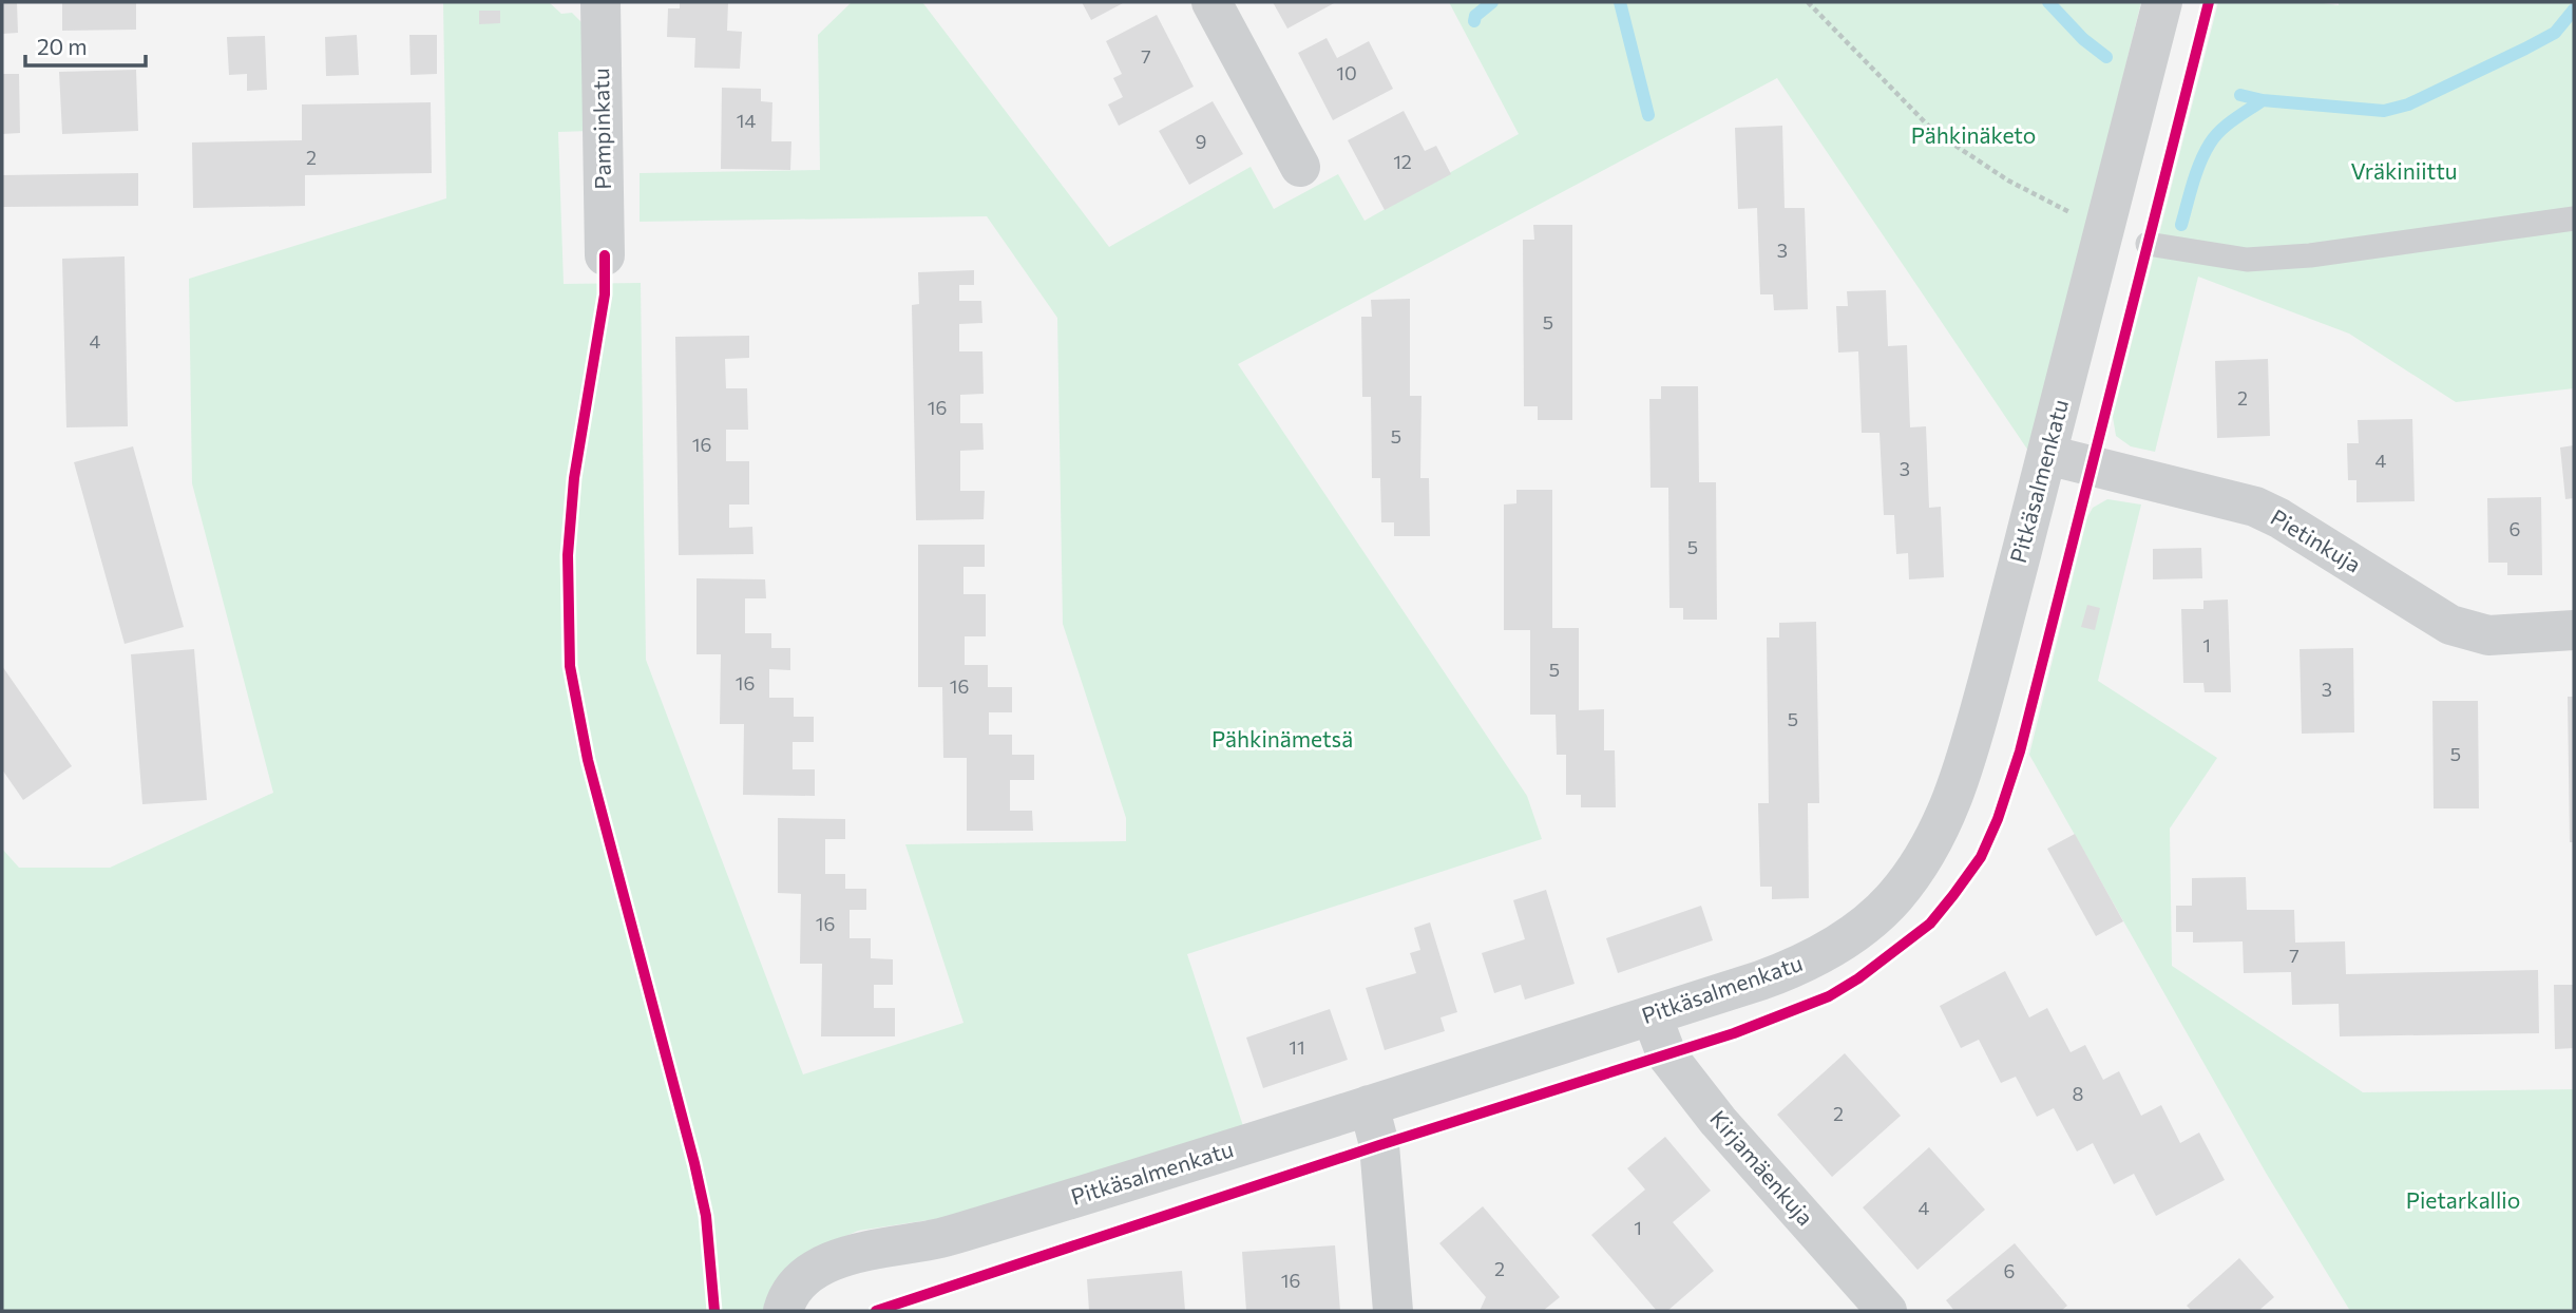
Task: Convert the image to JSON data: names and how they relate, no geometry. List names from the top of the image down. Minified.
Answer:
{"streets":{"street":["Pampinkatu","Pitkäsalmenkatu","Pietinkuja","Kirjamäenkuja"]},"crossings":[["Pitkäsalmenkatu","Pietinkuja"],["Pitkäsalmenkatu","Kirjamäenkuja"]],"parks":["Pähkinäketo","Vräkiniittu","Pähkinämetsä","Pietarkallio"],"house_numbers":["7","10","14","9","2","12","3","5","4","2","16","5","16","4","3","6","5","1","5","16","16","3","5","5","16","7","11","8","2","4","1","2","6","16"],"scale_bar":"20 m"}
